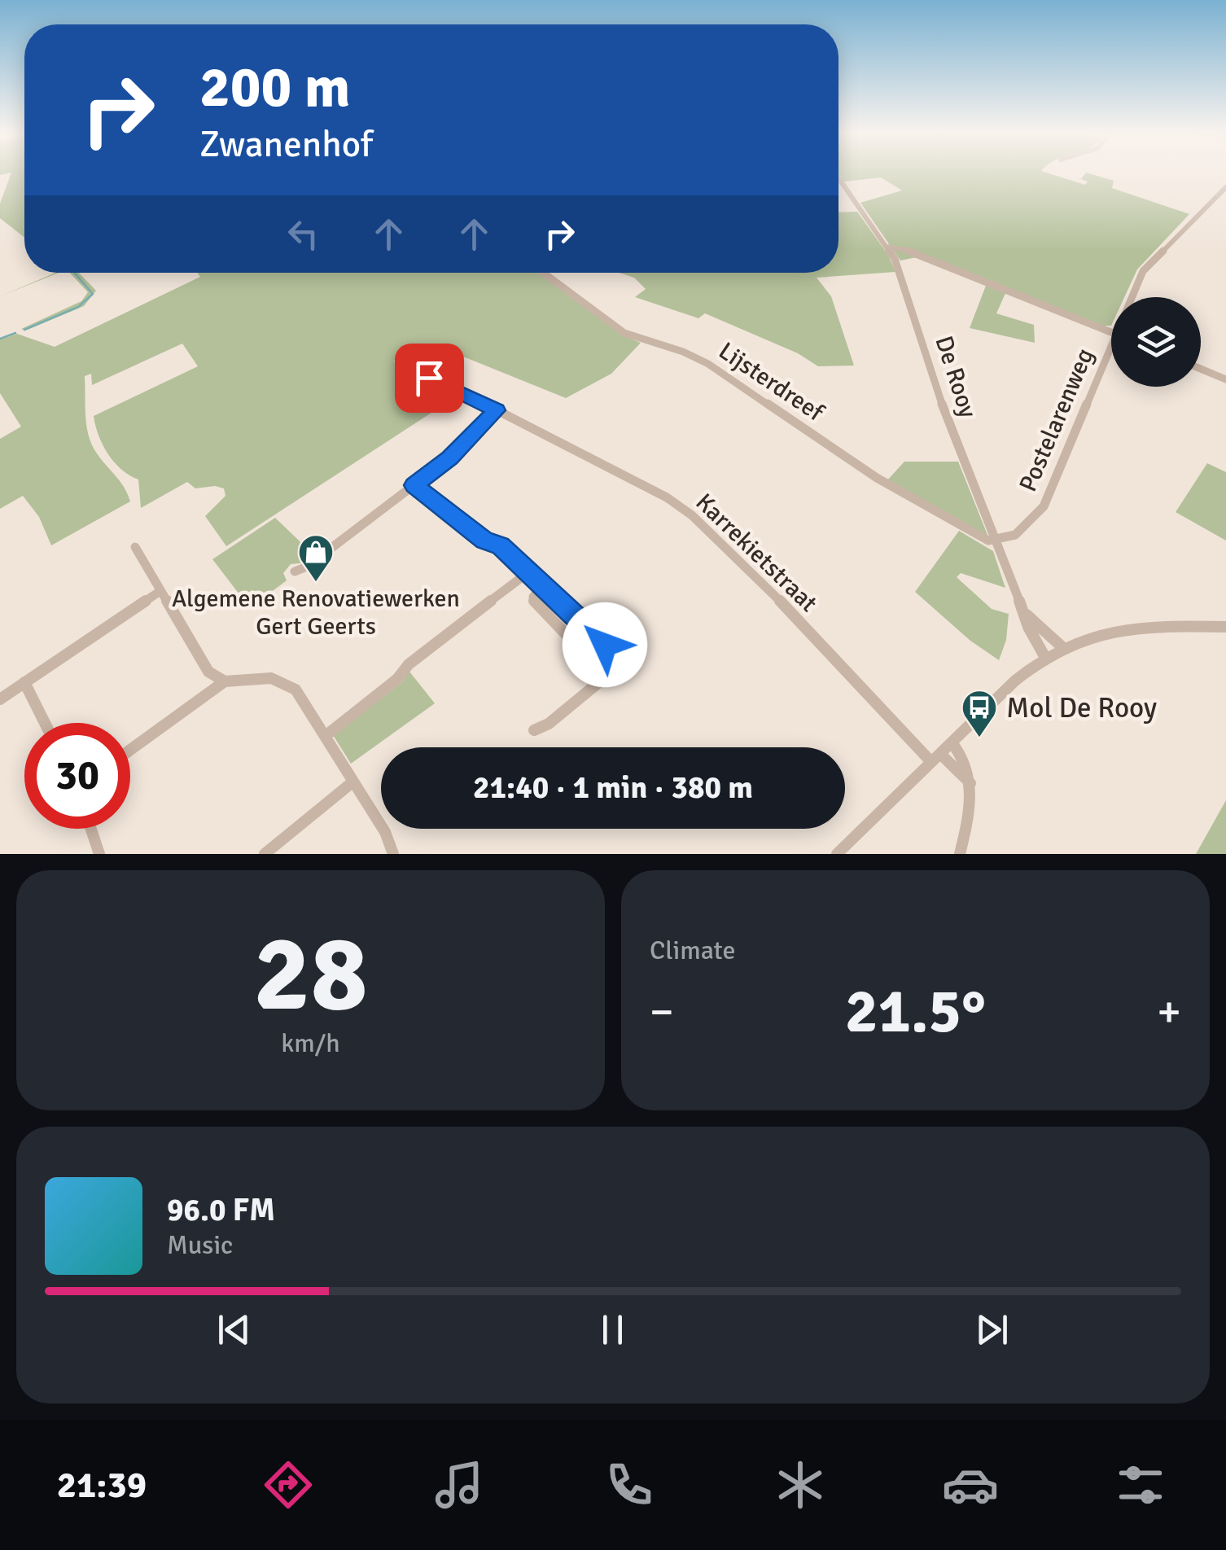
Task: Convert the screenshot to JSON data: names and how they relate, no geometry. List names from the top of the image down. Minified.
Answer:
{"streets":{"street":["De Rooy","Lijsterdreef","Postelarenweg","Karrekietstraat"]},"crossings":[["De Rooy","Lijsterdreef"],["De Rooy","Postelarenweg"],["Lijsterdreef","Postelarenweg"]],"places":{"shop":["Algemene Renovatiewerken Gert Geerts"],"bus stop":["Mol De Rooy"]},"page":{"turn":["200 m","Zwanenhof"],"limit":"30","trip":"21:40 · 1 min · 380 m","tile":[["28","km/h"],"Climate"],"heat":["−","21.5°","+"],"song":["96.0 FM","Music"],"tabs":"21:39"}}
